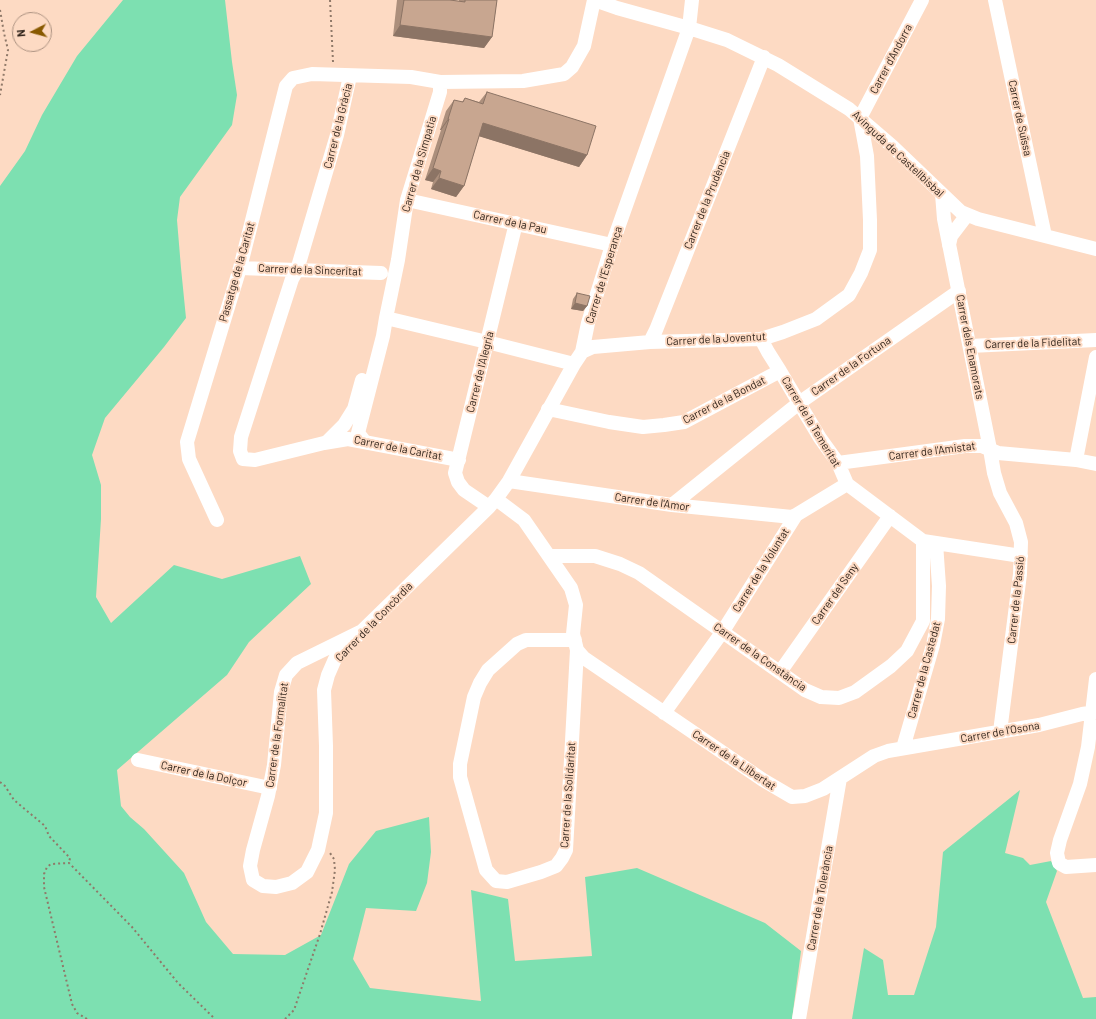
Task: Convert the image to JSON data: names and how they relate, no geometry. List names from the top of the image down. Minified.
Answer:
{"streets":{"street":["Carrer d'Andorra","Carrer de Suïssa","Carrer de la Gràcia","Avinguda de Castellbisbal","Carrer de la Simpatia","Carrer de la Prudència","Carrer de la Pau","Carrer de la Sinceritat","Passatge de la Caritat","Carrer de l'Esperança","Carrer de la Joventut","Carrer de la Fidelitat","Carrer dels Enamorats","Carrer de la Fortuna","Carrer de l'Alegria","Carrer de la Bondat","Carrer de la Temeritat","Carrer de la Caritat","Carrer de l'Amistat","Carrer de l'Amor","Carrer de la Voluntat","Carrer del Seny","Carrer de la Passió","Carrer de la Concòrdia","Carrer de la Constància","Carrer de la Castedat","Carrer de l'Osona","Carrer de la Formalitat","Carrer de la Llibertat","Carrer de la Dolçor","Carrer de la Solidaritat","Carrer de la Tolerància"]},"crossings":[["Carrer d'Andorra","Avinguda de Castellbisbal"],["Carrer d'Andorra","Carrer de la Joventut"],["Carrer de Suïssa","Avinguda de Castellbisbal"],["Carrer de la Gràcia","Avinguda de Castellbisbal"],["Carrer de la Gràcia","Carrer de la Simpatia"],["Carrer de la Gràcia","Carrer de la Sinceritat"],["Carrer de la Gràcia","Passatge de la Caritat"],["Carrer de la Gràcia","Carrer de la Caritat"],["Avinguda de Castellbisbal","Carrer de la Prudència"],["Avinguda de Castellbisbal","Carrer de l'Esperança"],["Avinguda de Castellbisbal","Carrer de la Joventut"],["Avinguda de Castellbisbal","Carrer dels Enamorats"],["Carrer de la Simpatia","Carrer de la Pau"],["Carrer de la Simpatia","Carrer de la Caritat"],["Carrer de la Prudència","Carrer de la Joventut"],["Carrer de la Pau","Carrer de l'Esperança"],["Carrer de la Pau","Carrer de l'Alegria"],["Carrer de la Sinceritat","Passatge de la Caritat"],["Carrer de l'Esperança","Carrer de la Joventut"],["Carrer de l'Esperança","Carrer de l'Alegria"],["Carrer de l'Esperança","Carrer de la Bondat"],["Carrer de l'Esperança","Carrer de l'Amor"],["Carrer de l'Esperança","Carrer de la Concòrdia"],["Carrer de la Joventut","Carrer de la Temeritat"],["Carrer de la Fidelitat","Carrer dels Enamorats"],["Carrer dels Enamorats","Carrer de la Fortuna"],["Carrer dels Enamorats","Carrer de l'Amistat"],["Carrer dels Enamorats","Carrer de la Passió"],["Carrer de la Fortuna","Carrer de la Temeritat"],["Carrer de la Fortuna","Carrer de l'Amor"],["Carrer de l'Alegria","Carrer de la Caritat"],["Carrer de l'Alegria","Carrer de la Concòrdia"],["Carrer de l'Alegria","Carrer de la Constància"],["Carrer de l'Alegria","Carrer de la Solidaritat"],["Carrer de la Bondat","Carrer de la Temeritat"],["Carrer de la Temeritat","Carrer de l'Amistat"],["Carrer de la Temeritat","Carrer de la Voluntat"],["Carrer de l'Amistat","Carrer de la Passió"],["Carrer de l'Amor","Carrer de la Voluntat"],["Carrer de la Voluntat","Carrer de la Constància"],["Carrer de la Voluntat","Carrer de la Llibertat"],["Carrer del Seny","Carrer de la Constància"],["Carrer de la Passió","Carrer de l'Osona"],["Carrer de la Concòrdia","Carrer de la Formalitat"],["Carrer de la Constància","Carrer de la Castedat"],["Carrer de la Constància","Carrer de la Solidaritat"],["Carrer de la Castedat","Carrer de l'Osona"],["Carrer de la Castedat","Carrer de la Llibertat"],["Carrer de l'Osona","Carrer de la Llibertat"],["Carrer de la Formalitat","Carrer de la Dolçor"],["Carrer de la Llibertat","Carrer de la Solidaritat"],["Carrer de la Llibertat","Carrer de la Tolerància"]],"north":"left"}
